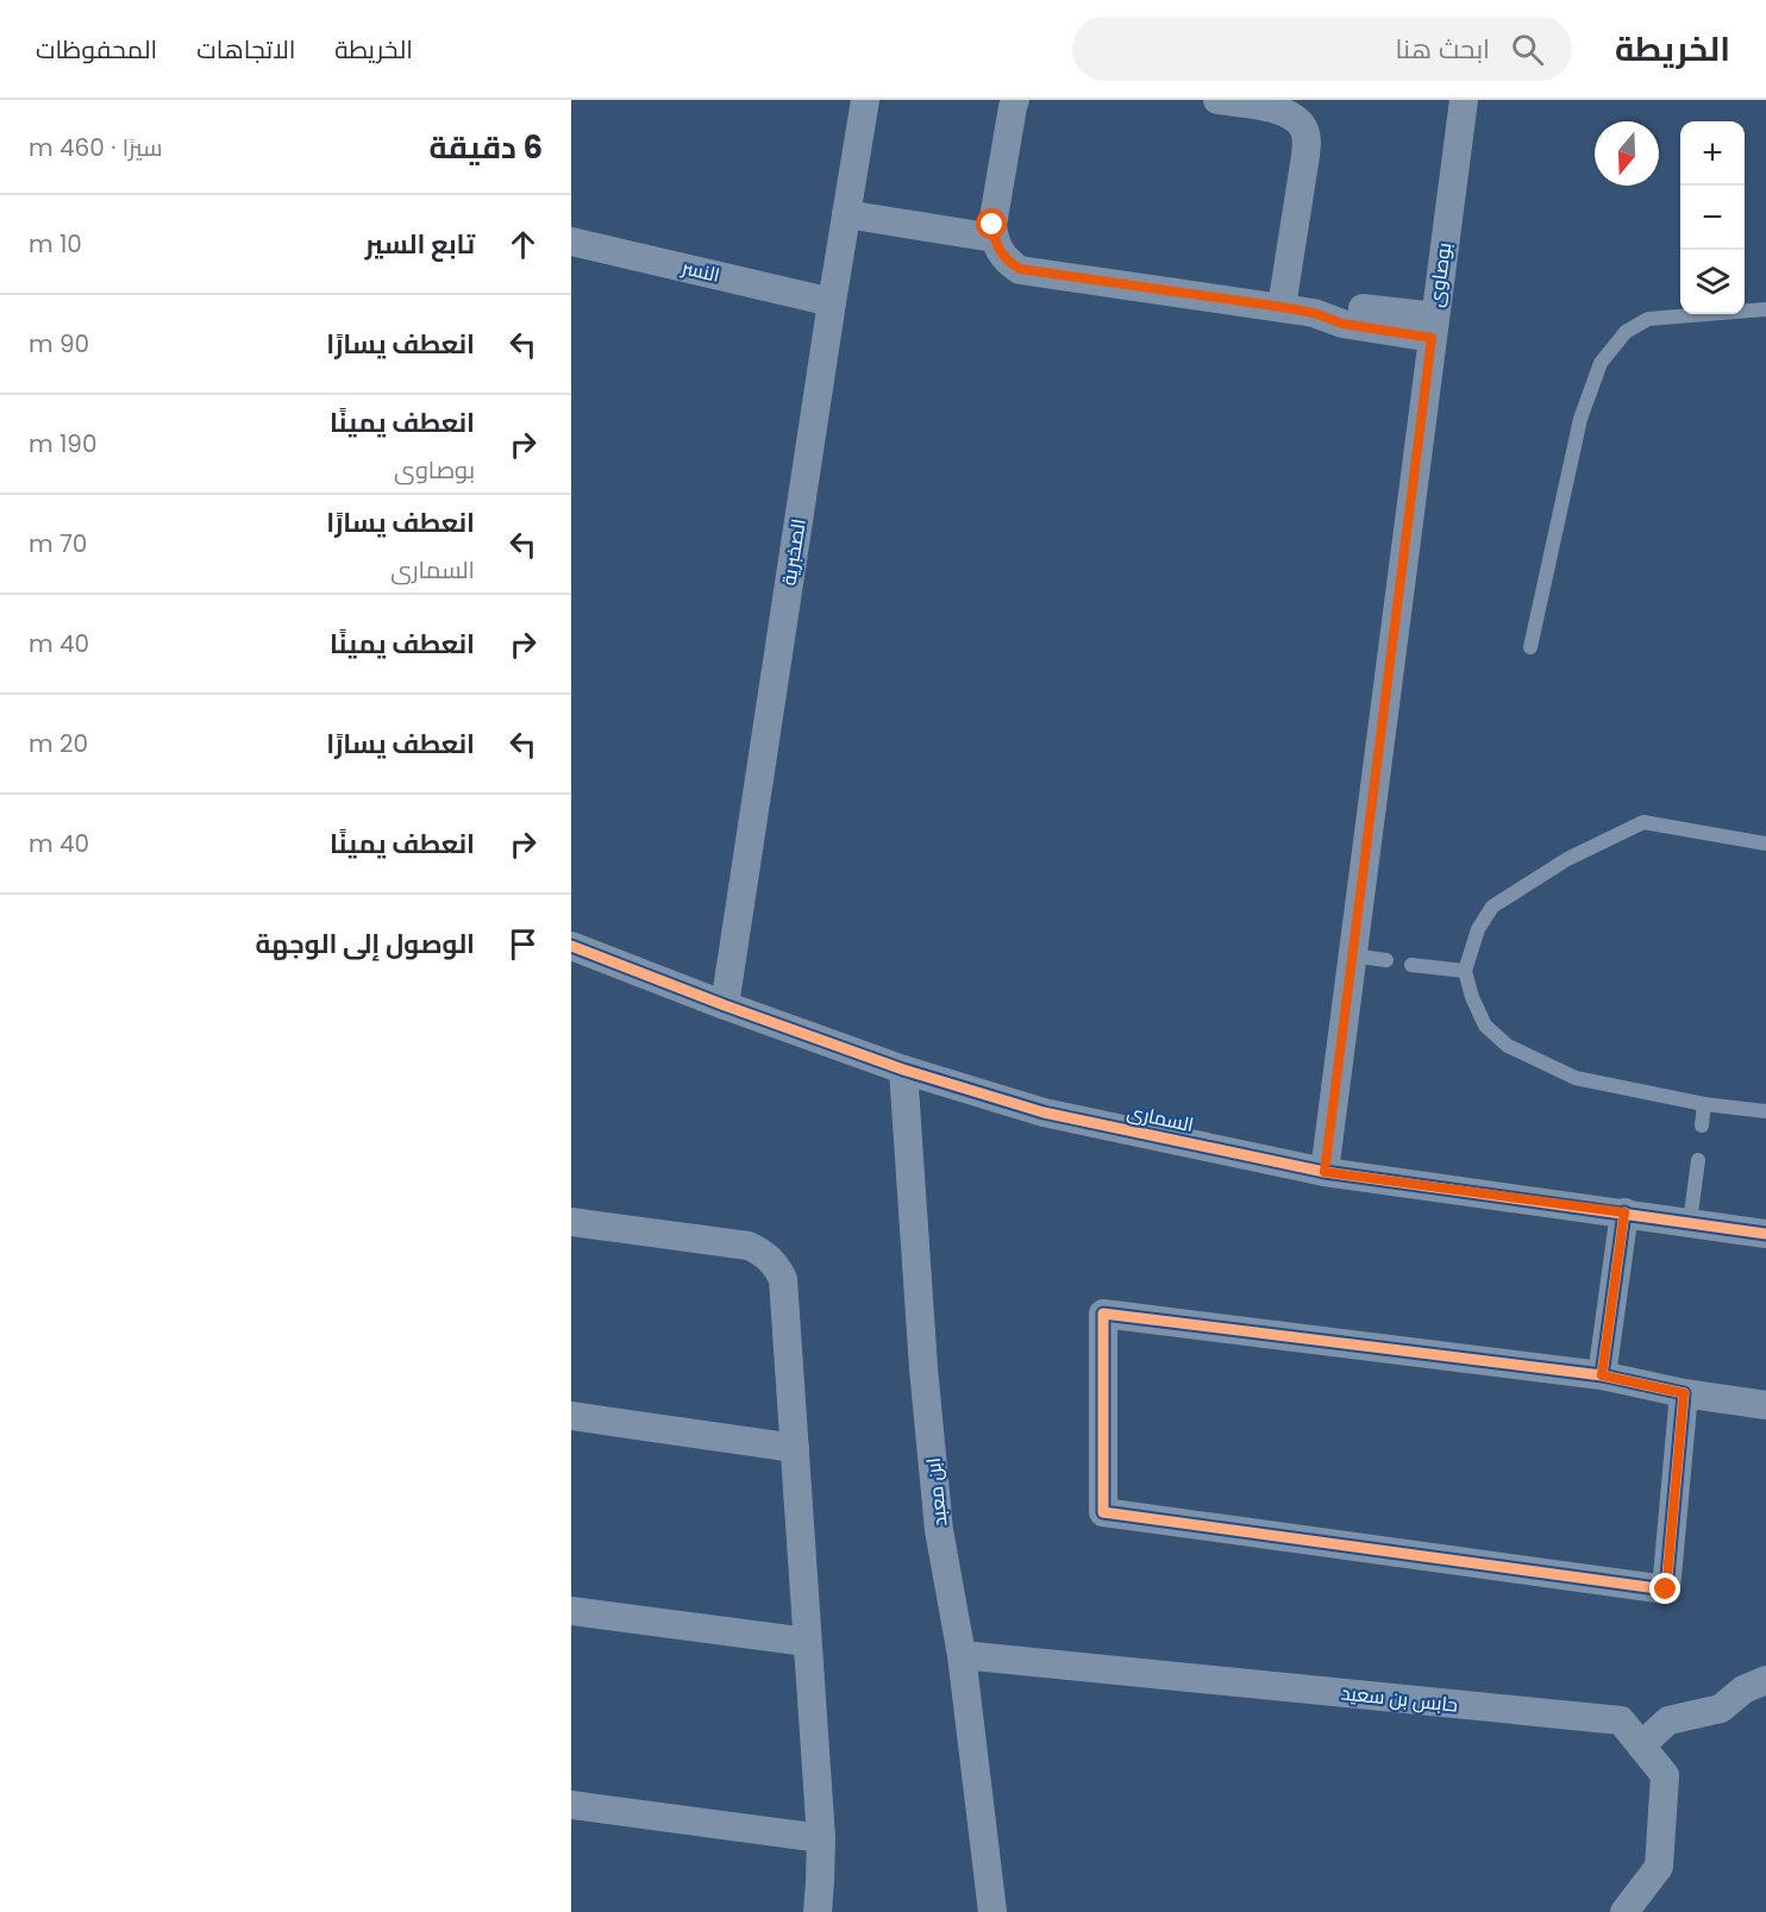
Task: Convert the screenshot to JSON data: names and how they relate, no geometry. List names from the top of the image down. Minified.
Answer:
{"streets":{"street":["النسر","بوصاوى","الصخبرية","السمارى","ابن معبد","حابس بن سعيد"]},"crossings":[["النسر","الصخبرية"],["بوصاوى","السمارى"],["الصخبرية","السمارى"],["السمارى","ابن معبد"],["ابن معبد","حابس بن سعيد"]],"north":"bottom","page":{"header":"الخريطة","search":"ابحث هنا","nav":["الخريطة","الاتجاهات","المحفوظات"],"heading":["6 دقيقة","سيرًا · 460 m"],"map_buttons":["+","−"],"list":[["تابع السير","10 m"],["انعطف يسارًا","90 m"],["انعطف يمينًا","بوصاوى","190 m"],["انعطف يسارًا","السمارى","70 m"],["انعطف يمينًا","40 m"],["انعطف يسارًا","20 m"],["انعطف يمينًا","40 m"],"الوصول إلى الوجهة"]}}
